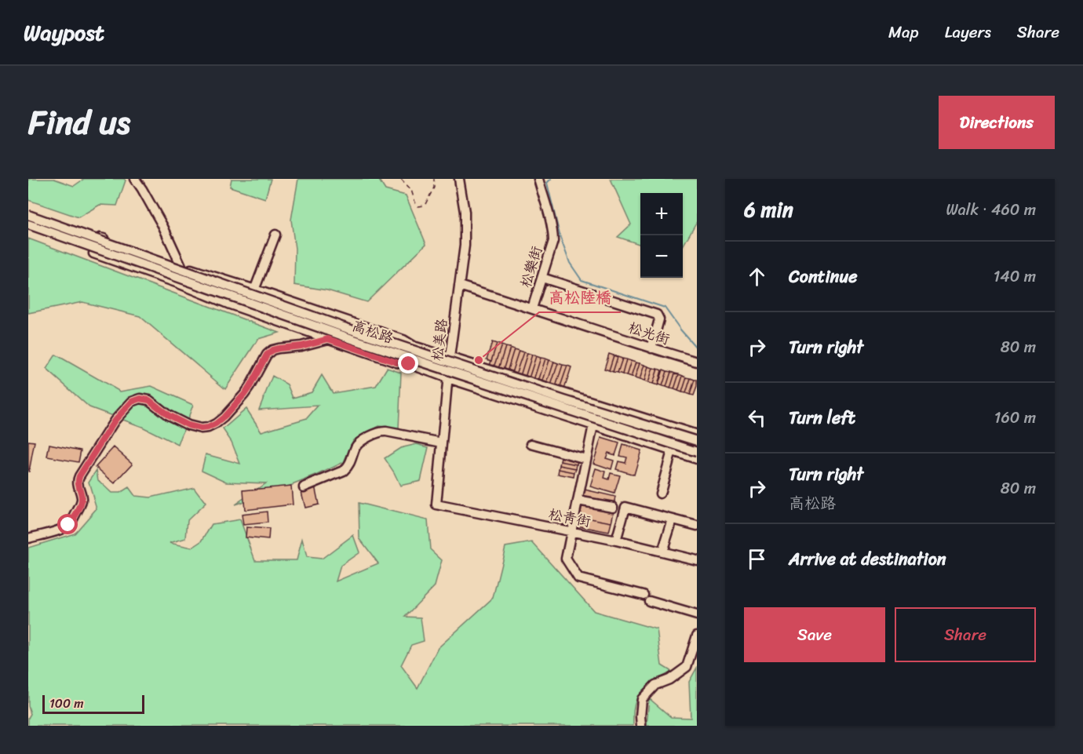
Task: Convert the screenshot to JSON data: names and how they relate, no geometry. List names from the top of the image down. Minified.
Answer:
{"streets":{"street":["松樂街","高松路","松光街","松美路","松青街"]},"crossings":[["松樂街","松光街"],["高松路","松美路"],["松光街","松美路"],["松美路","松青街"]],"places":["高松陸橋"],"scale_bar":"100 m","page":{"header":"Waypost","nav":["Map","Layers","Share"],"title":"Find us","buttons":["Directions",["Save","Share"]],"heading":["6 min","Walk · 460 m"],"map_buttons":["+","−"],"list":[["Continue","140 m"],["Turn right","80 m"],["Turn left","160 m"],["Turn right","高松路","80 m"],"Arrive at destination"],"scale":"100 m"}}
